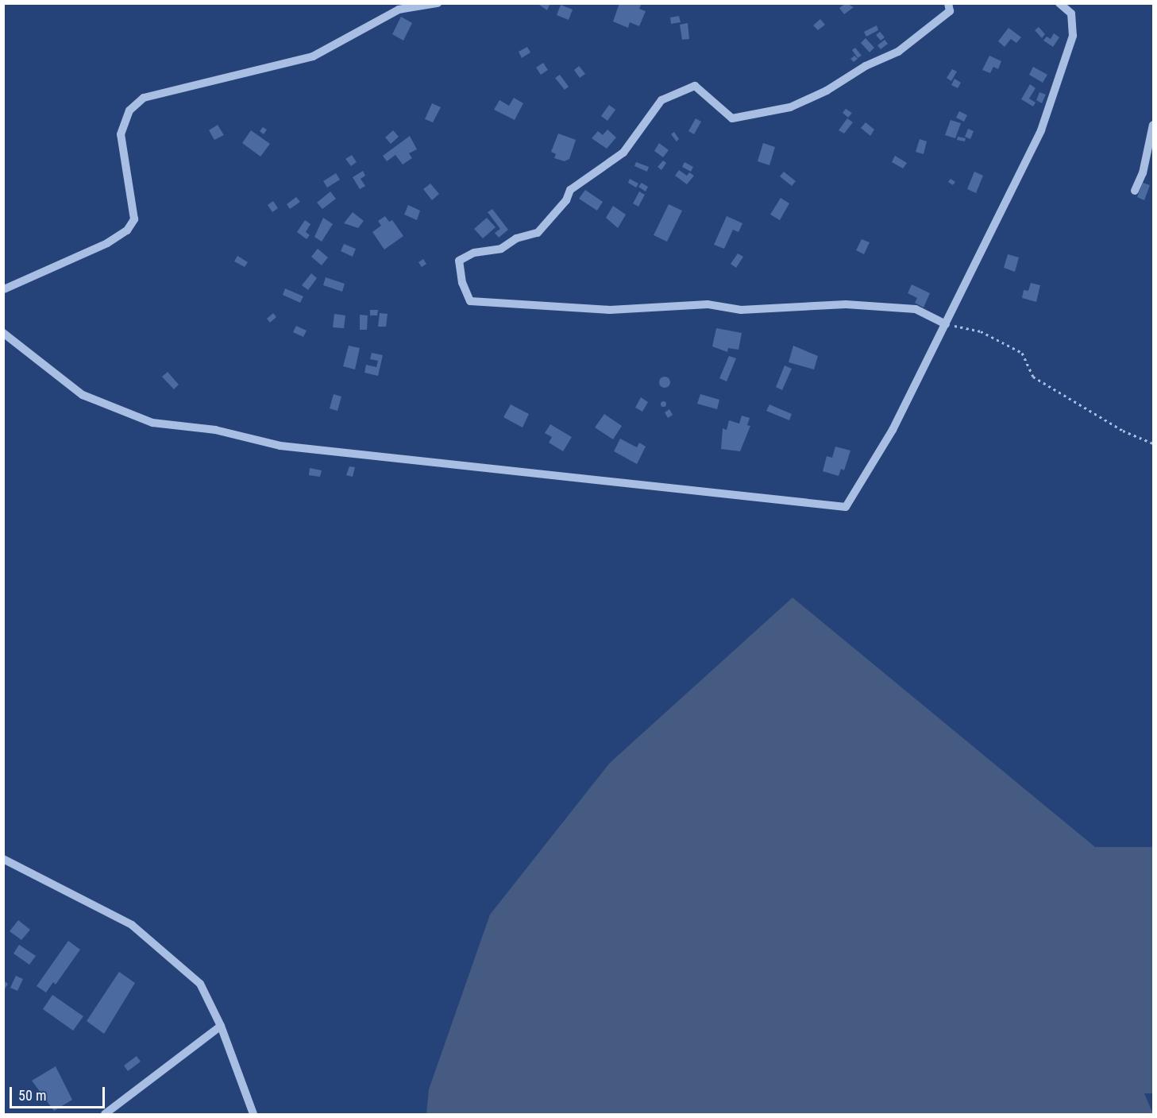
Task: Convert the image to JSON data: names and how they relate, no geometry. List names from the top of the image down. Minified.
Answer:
{"scale_bar":"50 m"}
